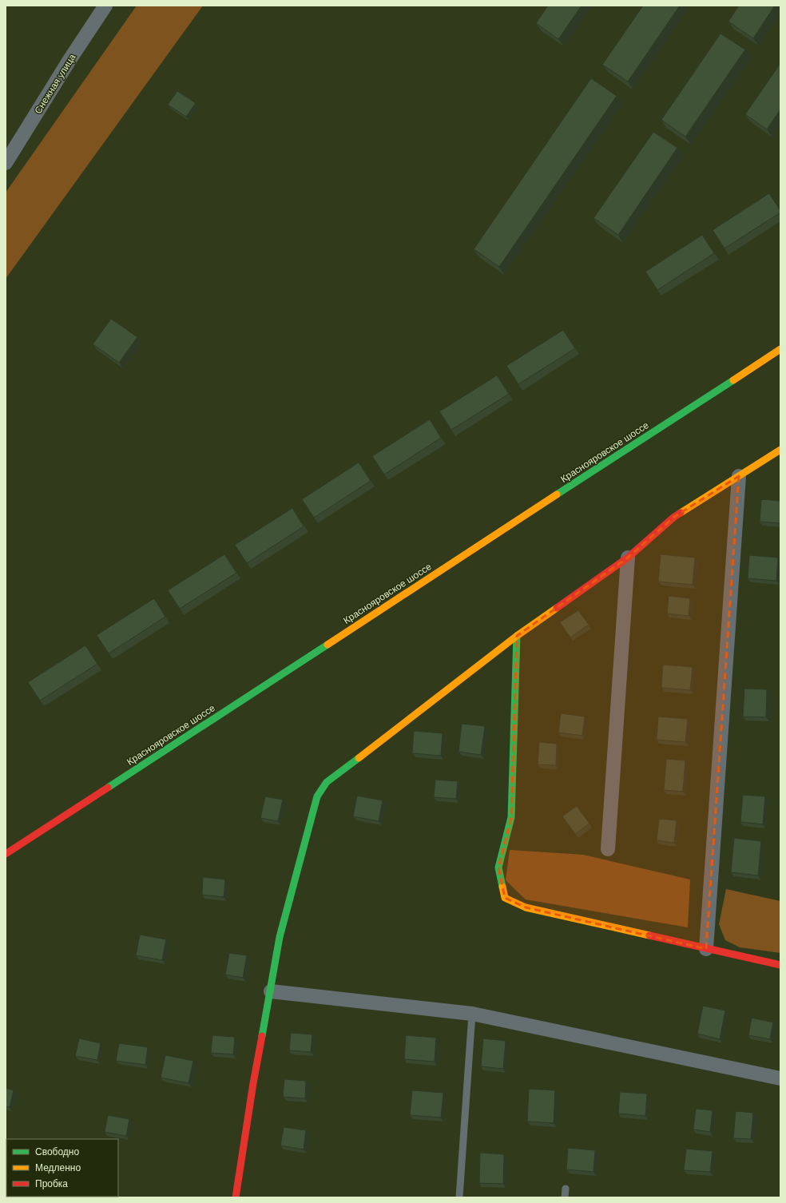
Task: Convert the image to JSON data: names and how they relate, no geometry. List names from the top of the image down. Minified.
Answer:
{"streets":{"street":["Снежная улица","Краснояровское шоссе"]},"legend":["Свободно","Медленно","Пробка"]}
